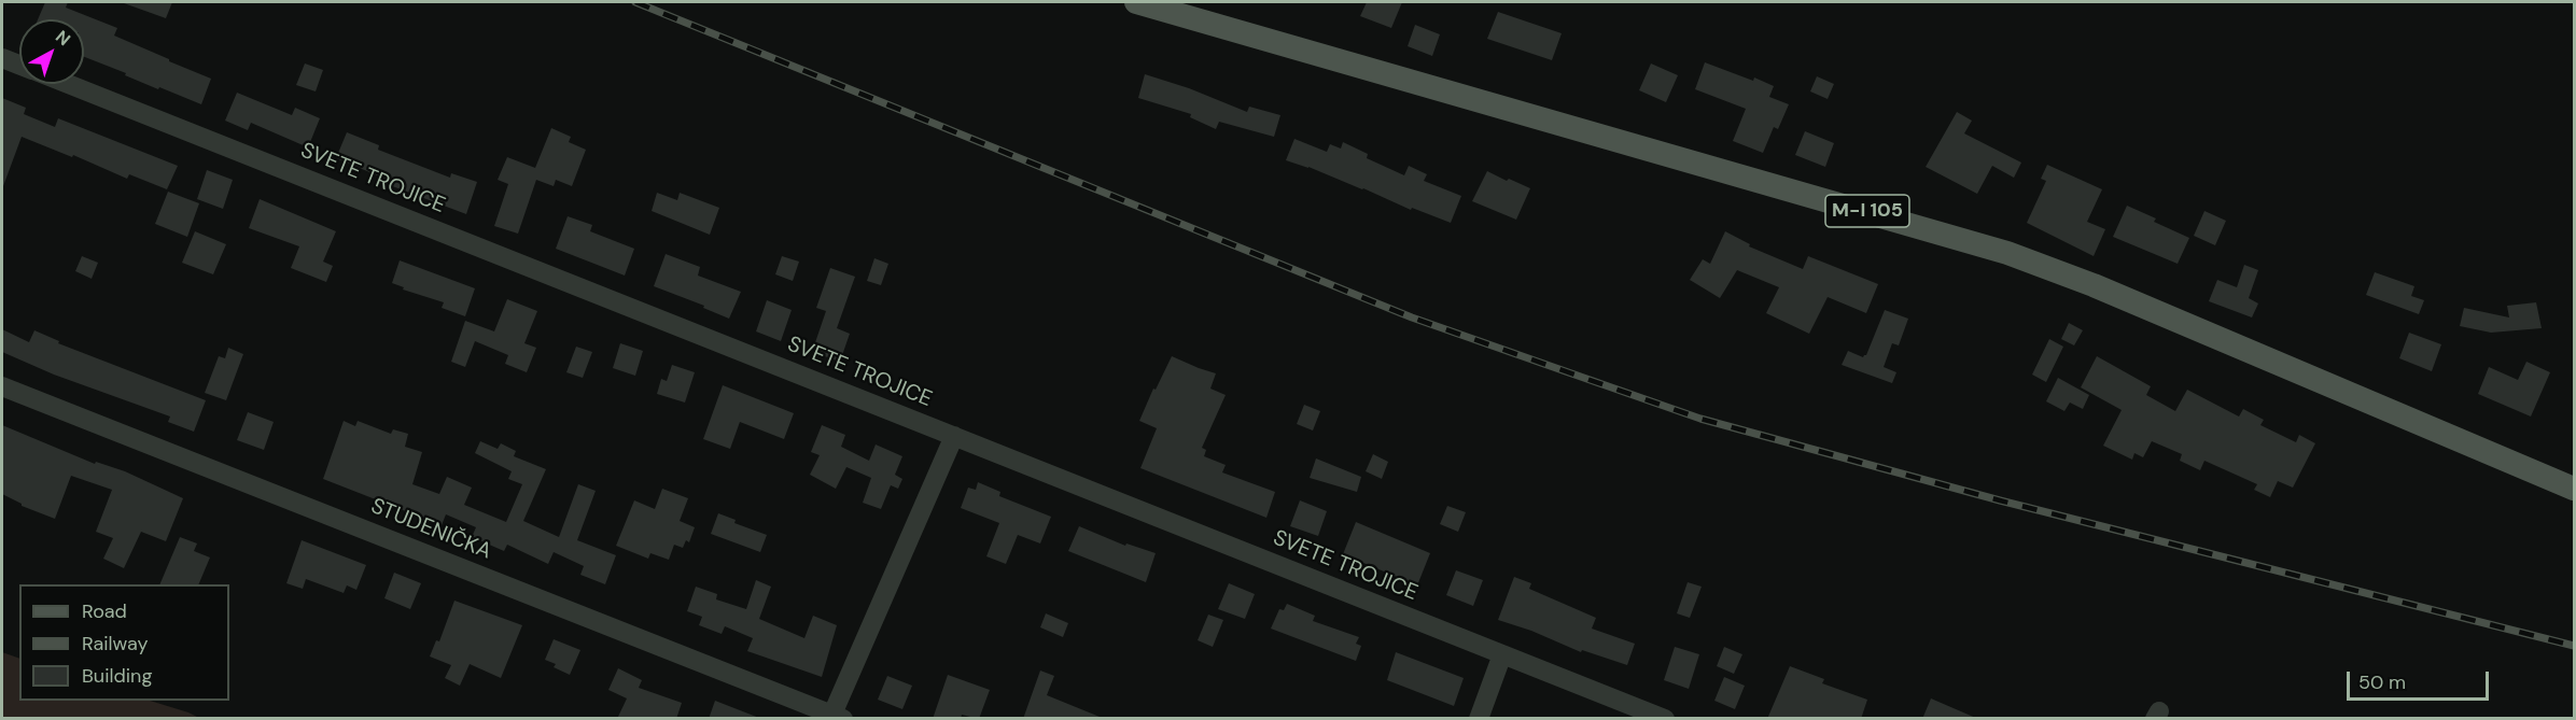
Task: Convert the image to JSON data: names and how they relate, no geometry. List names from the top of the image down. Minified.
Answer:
{"streets":{"main road":["M-I 105"],"street":["SVETE TROJICE","STUDENIČKA"]},"legend":["Road","Railway","Building"],"scale_bar":"50 m","north":"top right"}
